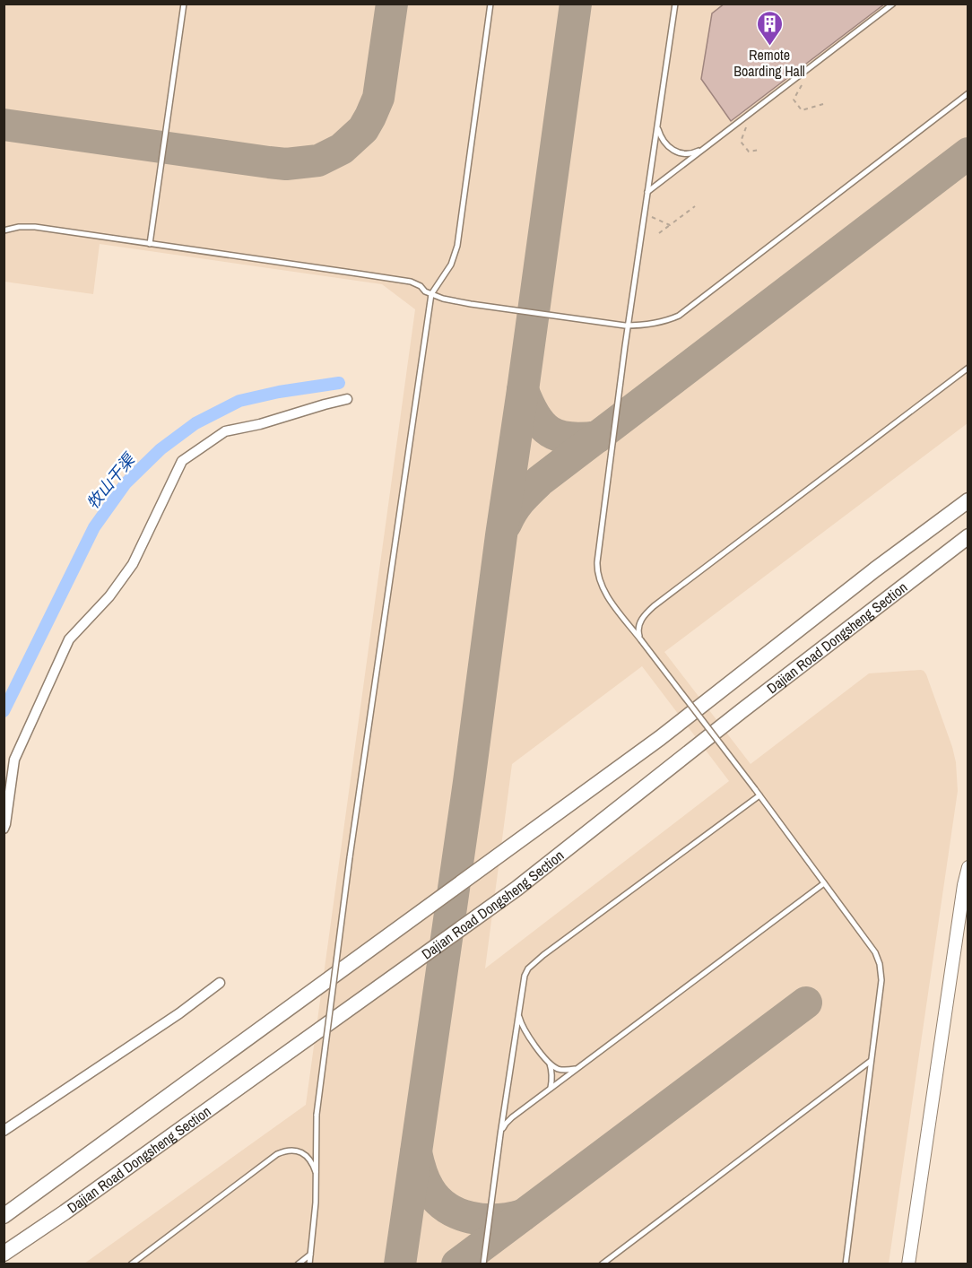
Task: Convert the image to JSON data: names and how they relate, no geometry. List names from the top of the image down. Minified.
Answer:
{"streets":{"main road":["Dajian Road Dongsheng Section"]},"water":["牧山干渠"],"places":{"building":["Remote Boarding Hall"]}}
